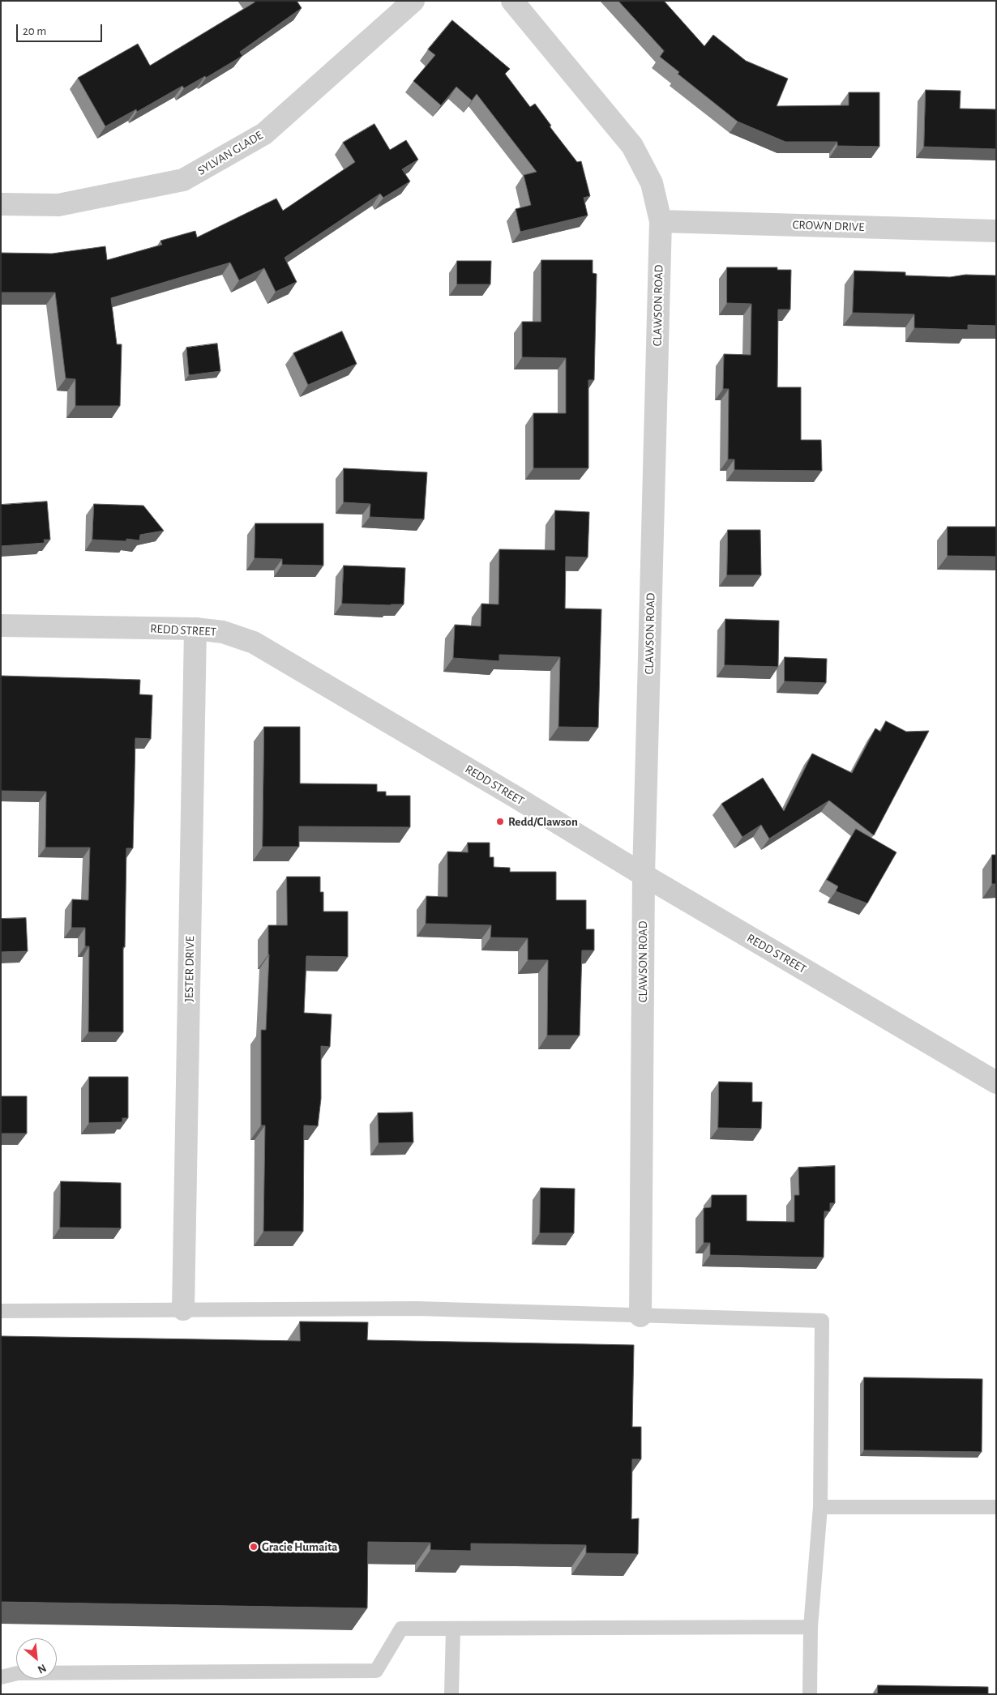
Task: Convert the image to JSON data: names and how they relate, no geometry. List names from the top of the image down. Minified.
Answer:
{"streets":{"street":["SYLVAN GLADE","CROWN DRIVE","CLAWSON ROAD","REDD STREET","JESTER DRIVE"]},"crossings":[["CROWN DRIVE","CLAWSON ROAD"],["CLAWSON ROAD","REDD STREET"],["REDD STREET","JESTER DRIVE"]],"places":["Redd/Clawson","Gracie Humaita"],"scale_bar":"20 m","north":"bottom right"}
